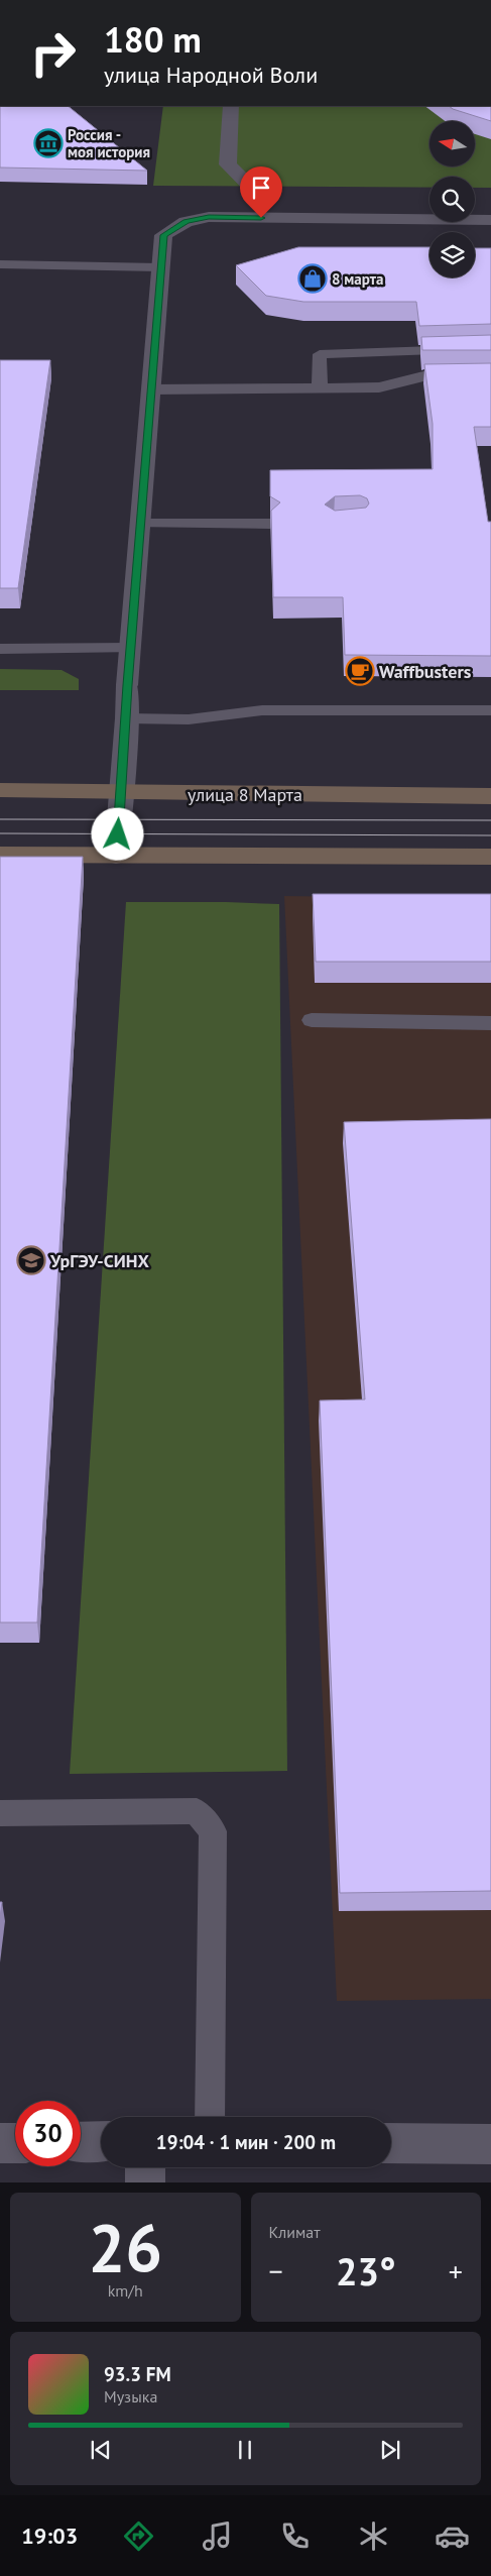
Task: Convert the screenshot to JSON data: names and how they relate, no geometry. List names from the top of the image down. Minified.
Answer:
{"streets":{"main road":["улица 8 Марта"]},"places":{"museum":["Россия - моя история"],"shop":["8 марта"],"cafe":["Waffbusters"],"school or university":["УрГЭУ-СИНХ"]},"north":"left","page":{"turn":["180 m","улица Народной Воли"],"limit":"30","trip":"19:04 · 1 мин · 200 m","tile":[["26","km/h"],"Климат"],"heat":["−","23°","+"],"song":["93.3 FM","Музыка"],"tabs":"19:03"}}
